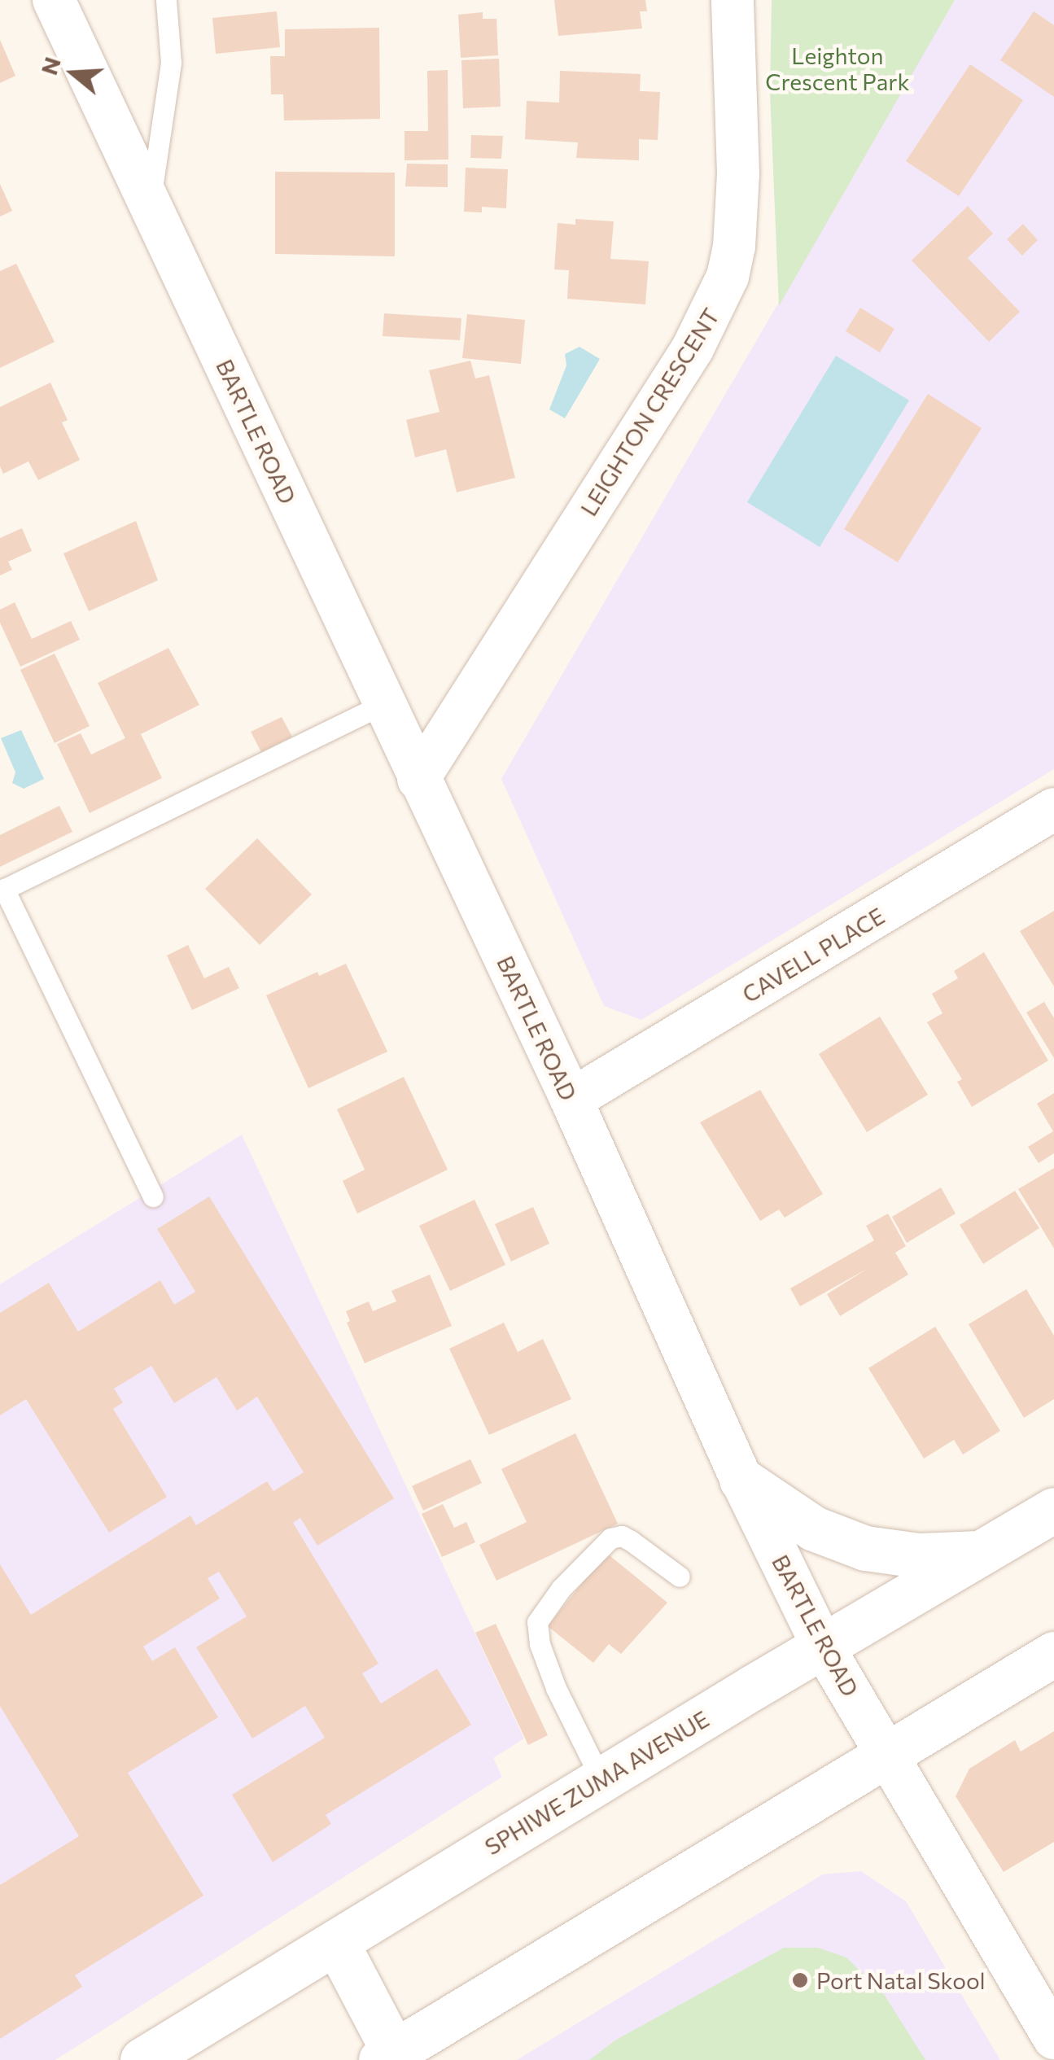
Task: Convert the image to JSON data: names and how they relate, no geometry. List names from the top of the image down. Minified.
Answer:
{"streets":{"street":["LEIGHTON CRESCENT","BARTLE ROAD","CAVELL PLACE","SPHIWE ZUMA AVENUE"]},"crossings":[["LEIGHTON CRESCENT","BARTLE ROAD"],["BARTLE ROAD","CAVELL PLACE"],["BARTLE ROAD","SPHIWE ZUMA AVENUE"]],"parks":["Leighton Crescent Park"],"places":["Port Natal Skool"],"north":"left"}
